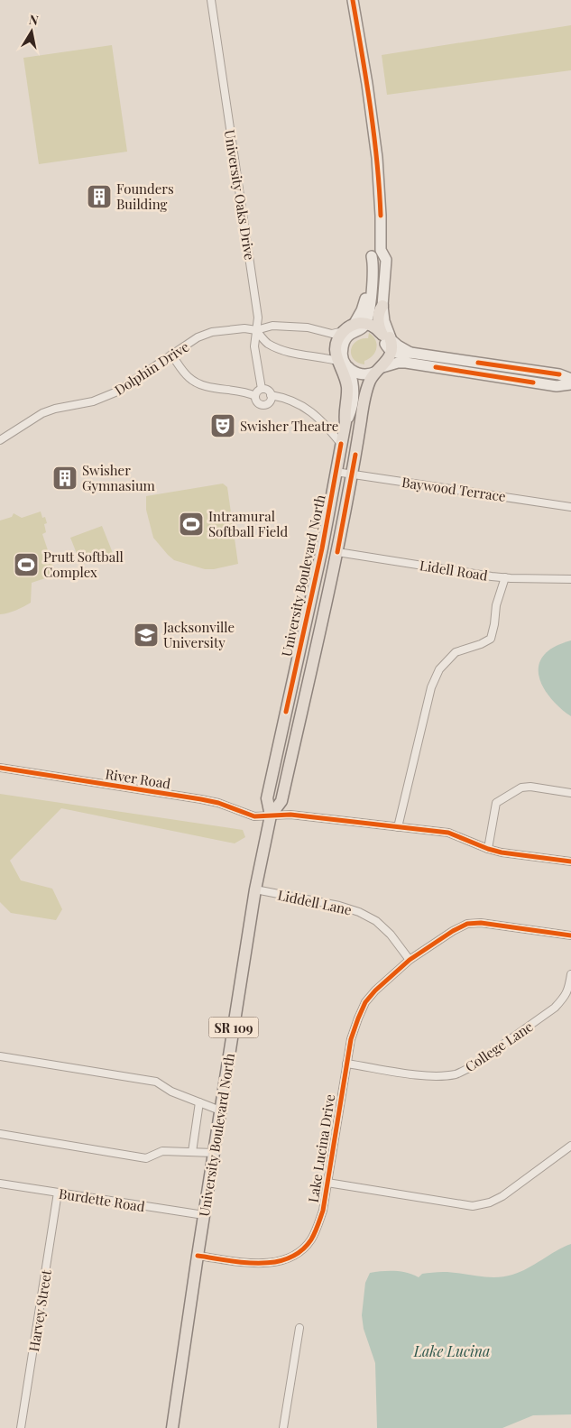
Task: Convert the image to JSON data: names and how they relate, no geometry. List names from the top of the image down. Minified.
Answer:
{"streets":{"main road":["University Boulevard North","SR 109"],"street":["University Oaks Drive","Dolphin Drive","Baywood Terrace","Lidell Road","River Road","Liddell Lane","College Lane","Lake Lucina Drive","Burdette Road","Harvey Street"]},"crossings":[["University Oaks Drive","Dolphin Drive"],["Dolphin Drive","University Boulevard North"],["Baywood Terrace","University Boulevard North"],["Lidell Road","University Boulevard North"],["University Boulevard North","River Road"],["University Boulevard North","Liddell Lane"],["University Boulevard North","SR 109"],["University Boulevard North","Lake Lucina Drive"],["University Boulevard North","Burdette Road"],["Liddell Lane","Lake Lucina Drive"],["College Lane","Lake Lucina Drive"],["Burdette Road","Harvey Street"]],"water":["Lake Lucina"],"places":{"building":["Founders Building","Swisher Gymnasium"],"theatre":["Swisher Theatre"],"sports":["Intramural Softball Field","Prutt Softball Complex"],"school or university":["Jacksonville University"]},"north":"top"}
